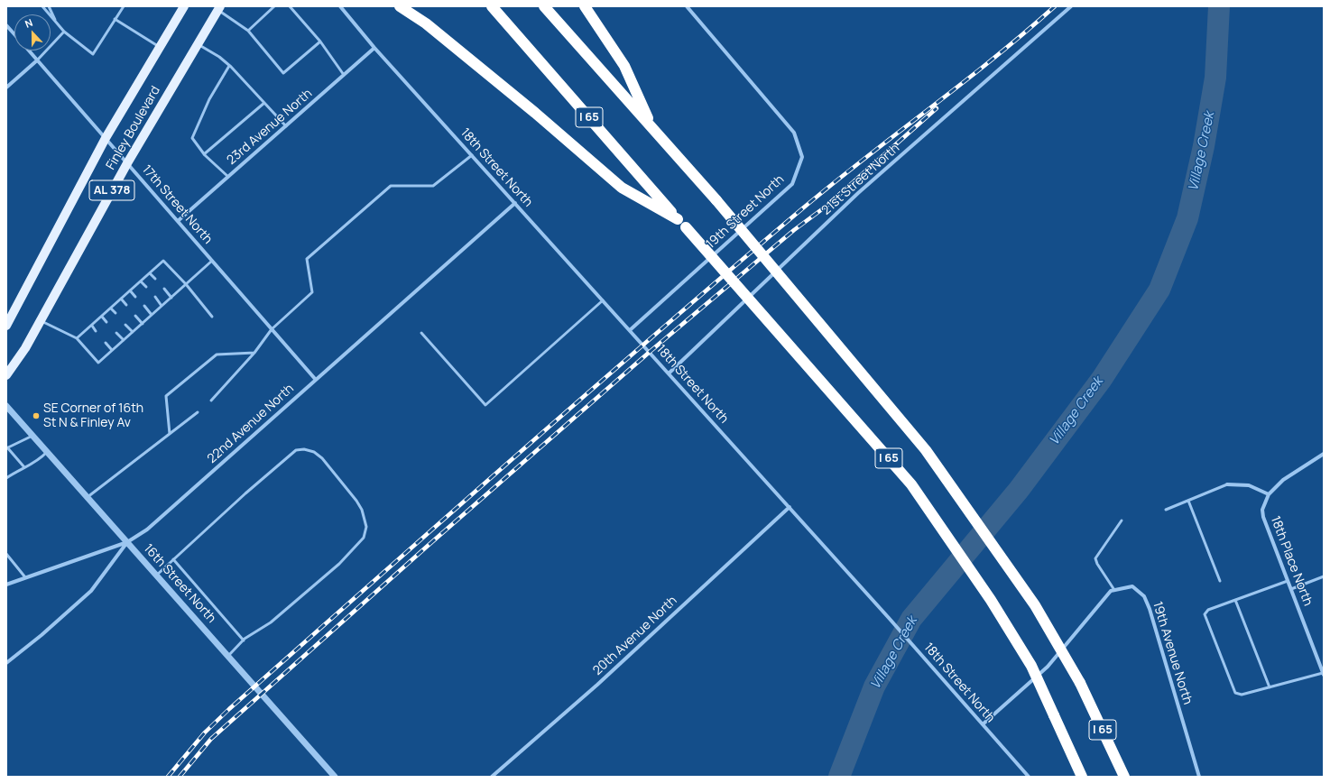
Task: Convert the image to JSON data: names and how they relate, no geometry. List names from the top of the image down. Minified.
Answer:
{"streets":{"highway":["I 65"],"main road":["Finley Boulevard","AL 378"],"street":["23rd Avenue North","18th Street North","21st Street North","17th Street North","19th Street North","22nd Avenue North","18th Place North","16th Street North","20th Avenue North","19th Avenue North"]},"crossings":[["23rd Avenue North","18th Street North"],["23rd Avenue North","17th Street North"],["Finley Boulevard","17th Street North"],["18th Street North","21st Street North"],["18th Street North","19th Street North"],["18th Street North","22nd Avenue North"],["18th Street North","20th Avenue North"],["17th Street North","22nd Avenue North"],["22nd Avenue North","16th Street North"]],"water":["Village Creek"],"places":["SE Corner of 16th St N & Finley Av"],"north":"top"}
